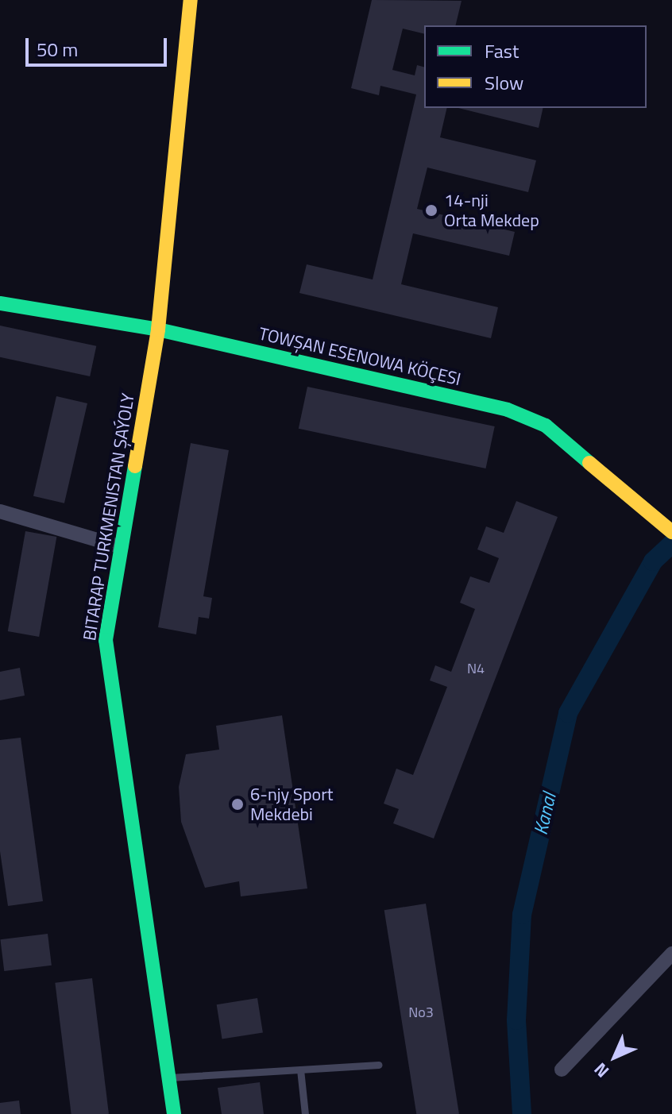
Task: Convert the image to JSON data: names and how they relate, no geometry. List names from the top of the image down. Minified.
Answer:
{"streets":{"street":["TOWŞAN ESENOWA KÖÇESI","BITARAP TURKMENISTAN ŞAÝOLY"]},"crossings":[["TOWŞAN ESENOWA KÖÇESI","BITARAP TURKMENISTAN ŞAÝOLY"]],"water":["Kanal"],"places":["14-nji Orta Mekdep","6-njy Sport Mekdebi"],"house_numbers":["N4","No3"],"legend":["Fast","Slow"],"scale_bar":"50 m","north":"bottom left"}
